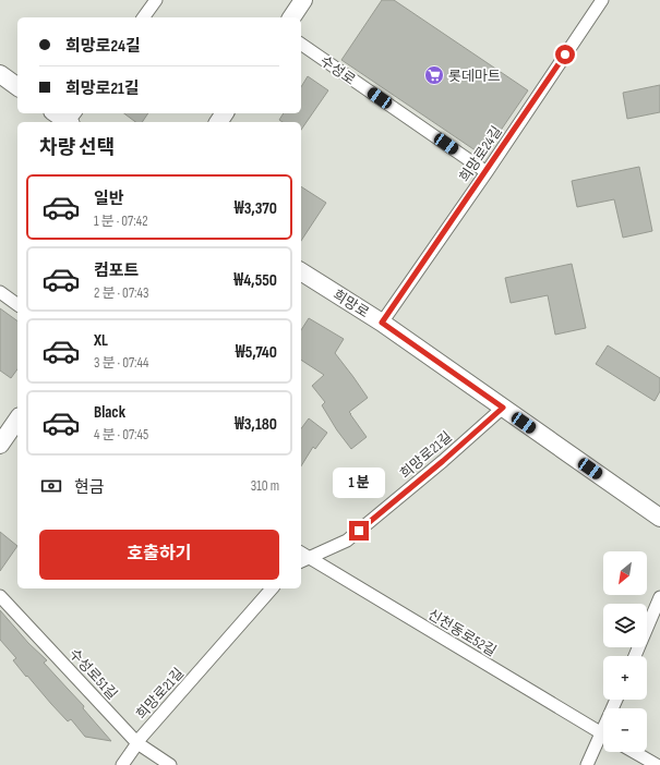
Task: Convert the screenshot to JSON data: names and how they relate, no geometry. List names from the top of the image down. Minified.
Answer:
{"streets":{"street":["수성로","희망로24길","희망로","희망로21길","신천동로52길","수성로51길"]},"crossings":[["수성로","희망로24길"],["희망로24길","희망로"],["희망로","희망로21길"],["희망로21길","신천동로52길"],["희망로21길","수성로51길"]],"places":{"supermarket":["롯데마트"]},"north":"bottom left","page":{"banner":["희망로24길","희망로21길"],"heading":"차량 선택","list":[{"name":"일반","note":"1 분 · 07:42","value":"₩3,370"},{"name":"컴포트","note":"2 분 · 07:43","value":"₩4,550"},{"name":"XL","note":"3 분 · 07:44","value":"₩5,740"},{"name":"Black","note":"4 분 · 07:45","value":"₩3,180"}],"pay":["현금","310 m"],"bubble":"1 분","buttons":"호출하기","map_buttons":["+","−"]}}
